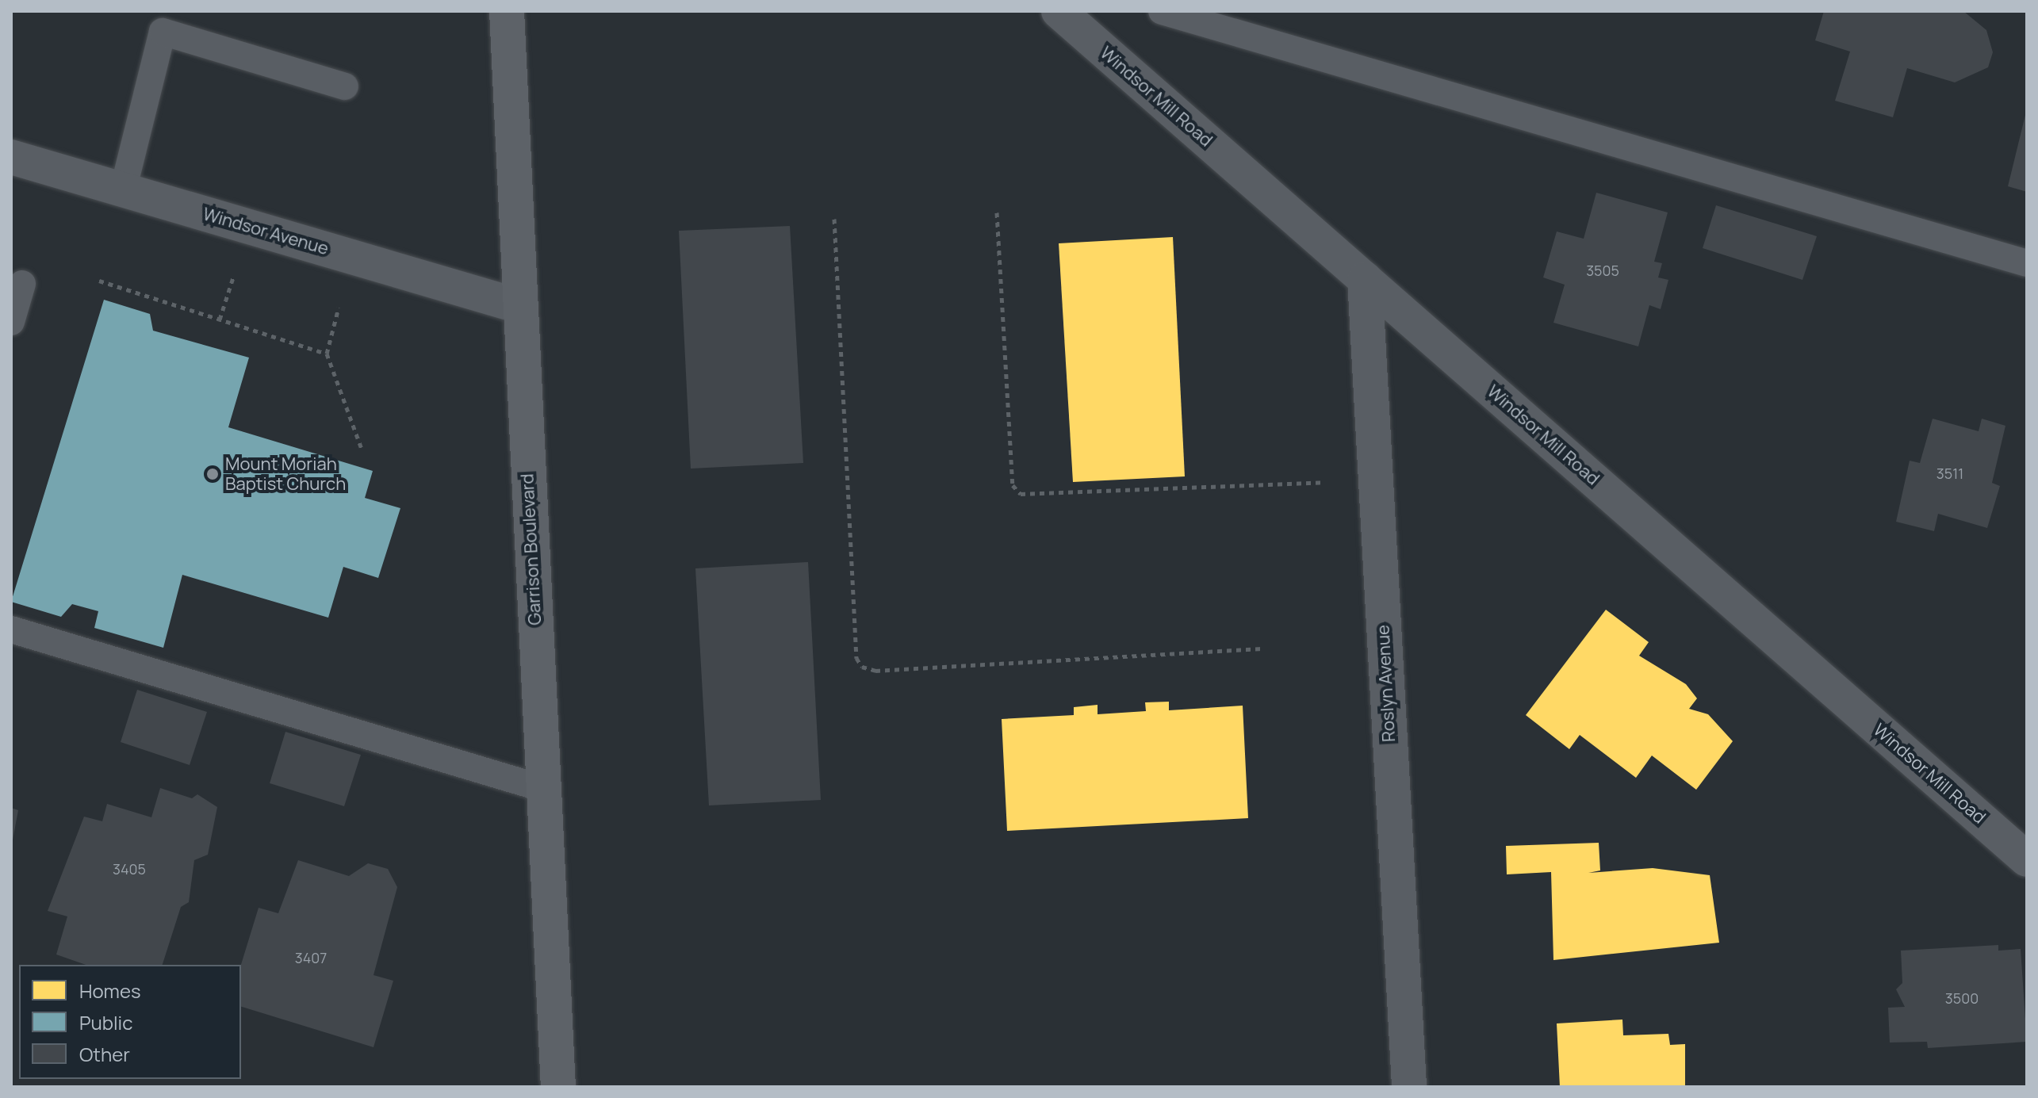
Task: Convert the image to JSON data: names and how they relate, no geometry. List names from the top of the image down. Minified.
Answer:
{"streets":{"main road":["Garrison Boulevard"],"street":["Windsor Mill Road","Windsor Avenue","Roslyn Avenue"]},"crossings":[["Windsor Mill Road","Roslyn Avenue"],["Windsor Avenue","Garrison Boulevard"]],"places":["Mount Moriah Baptist Church"],"house_numbers":["3505","3511","3405","3407","3500"],"legend":["Homes","Public","Other"]}
